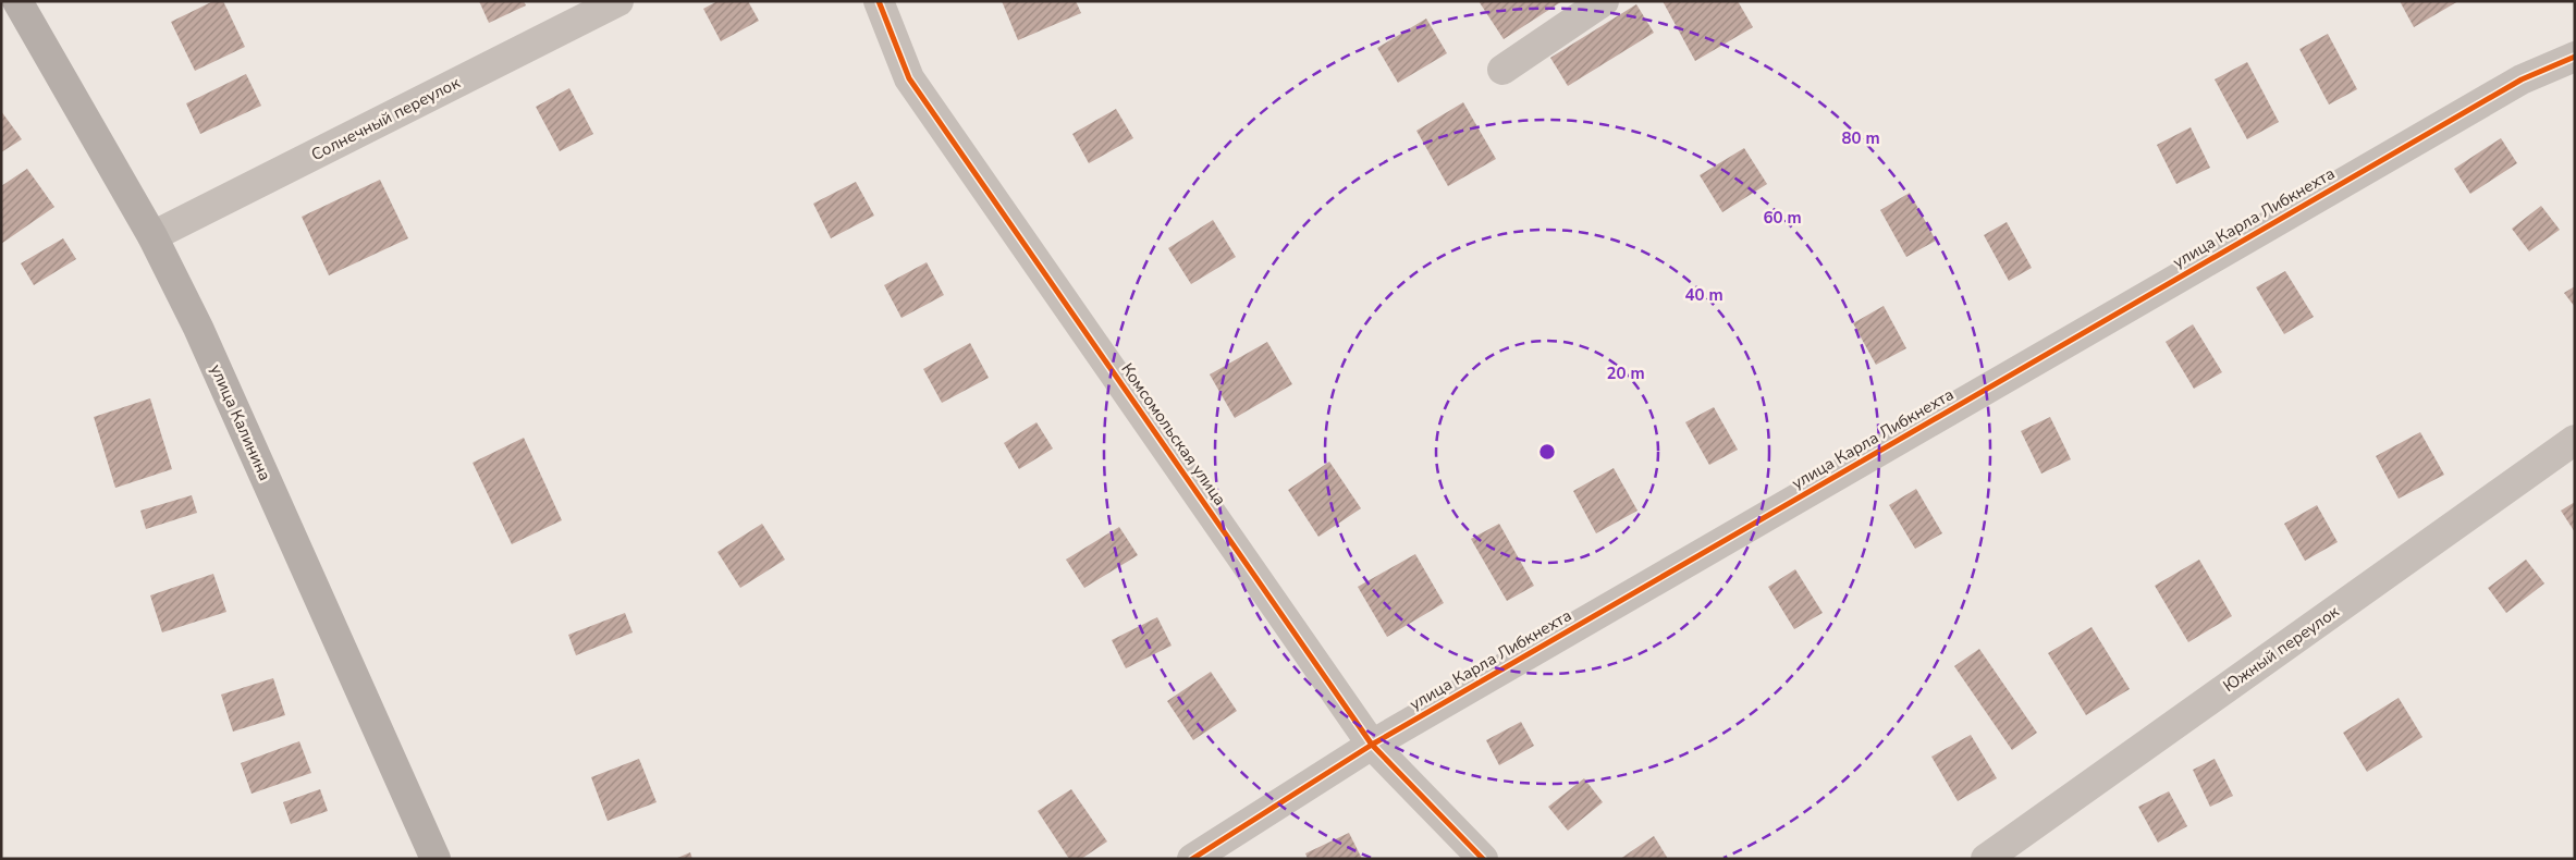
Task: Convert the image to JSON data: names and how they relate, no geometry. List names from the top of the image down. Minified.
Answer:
{"streets":{"street":["Солнечный переулок","улица Карла Либкнехта","улица Калинина","Комсомольская улица","Южный переулок"]},"crossings":[["Солнечный переулок","улица Калинина"],["улица Карла Либкнехта","Комсомольская улица"]],"rings":["80 m","60 m","40 m","20 m"]}
